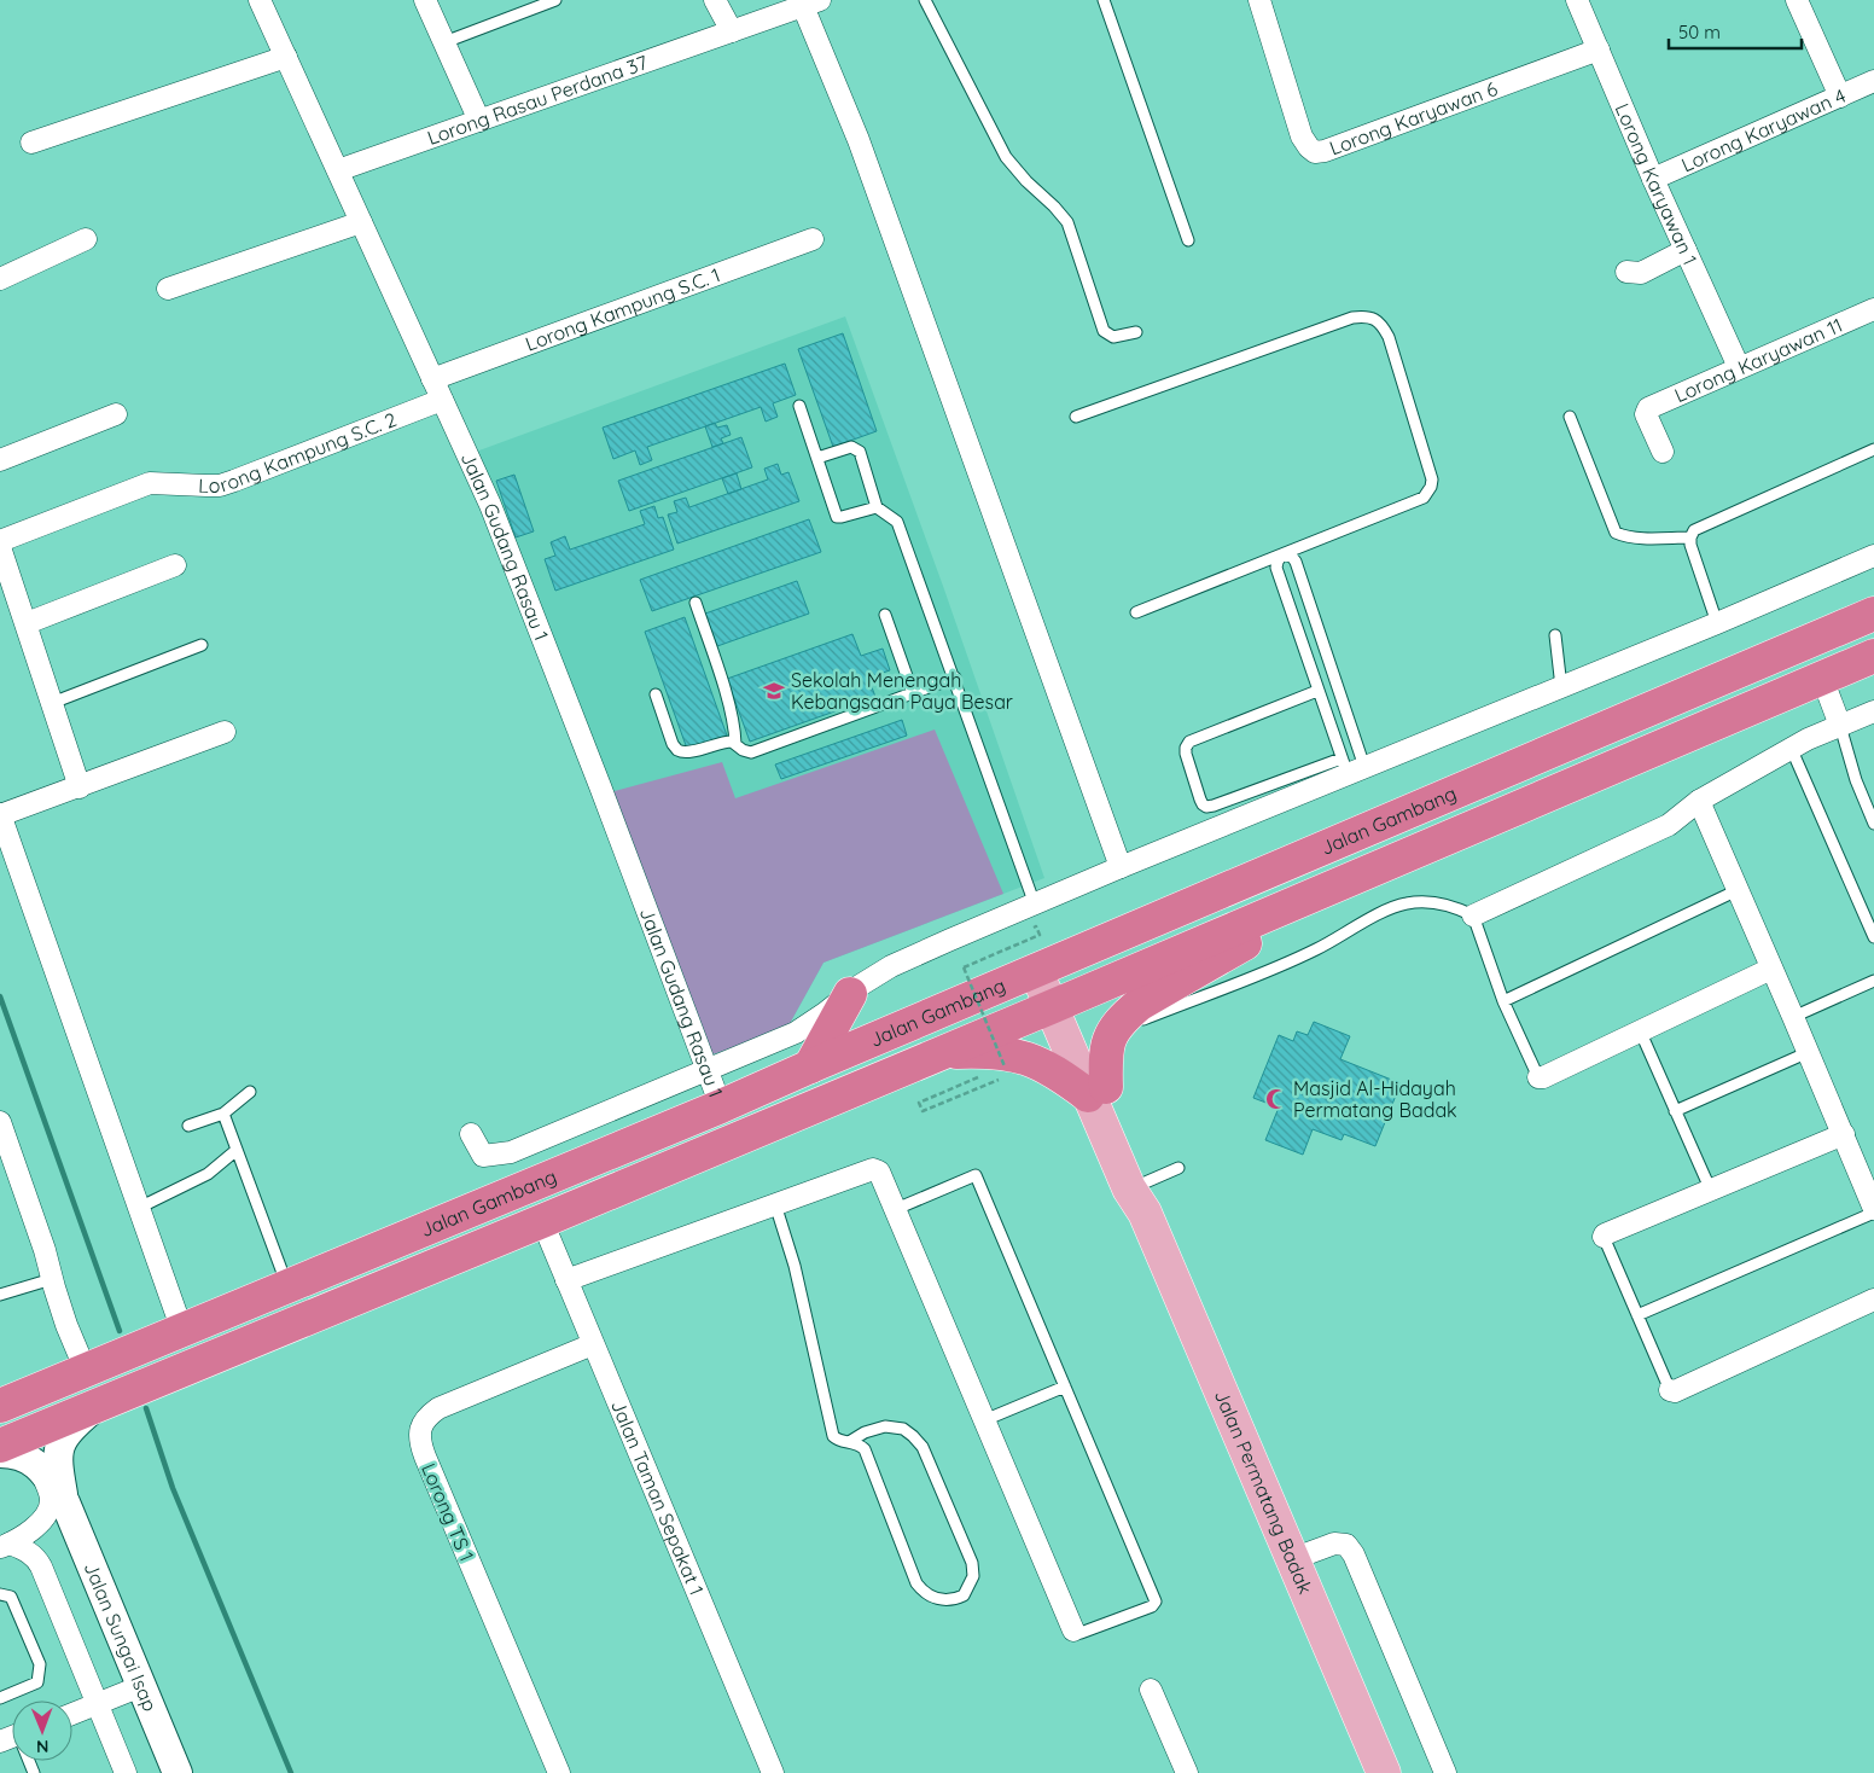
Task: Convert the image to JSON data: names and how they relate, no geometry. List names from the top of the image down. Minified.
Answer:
{"streets":{"highway":["Jalan Gambang"],"main road":["Jalan Permatang Badak"],"street":["Lorong Rasau Perdana 37","Lorong Karyawan 6","Lorong Karyawan 4","Lorong Karyawan 1","Lorong Kampung S.C. 1","Lorong Karyawan 11","Lorong Kampung S.C. 2","Jalan Gudang Rasau 1","Jalan Taman Sepakat 1","Lorong TS 1","Jalan Sungai Isap"]},"crossings":[["Lorong Rasau Perdana 37","Jalan Gudang Rasau 1"],["Lorong Karyawan 6","Lorong Karyawan 1"],["Lorong Karyawan 4","Lorong Karyawan 1"],["Lorong Karyawan 1","Lorong Karyawan 11"],["Lorong Kampung S.C. 1","Jalan Gudang Rasau 1"],["Lorong Kampung S.C. 2","Jalan Gudang Rasau 1"],["Jalan Gudang Rasau 1","Jalan Gambang"],["Jalan Gambang","Jalan Permatang Badak"],["Jalan Gambang","Jalan Taman Sepakat 1"],["Jalan Taman Sepakat 1","Lorong TS 1"]],"places":{"school or university":["Sekolah Menengah Kebangsaan Paya Besar"],"mosque":["Masjid Al-Hidayah Permatang Badak"]},"scale_bar":"50 m","north":"bottom"}
